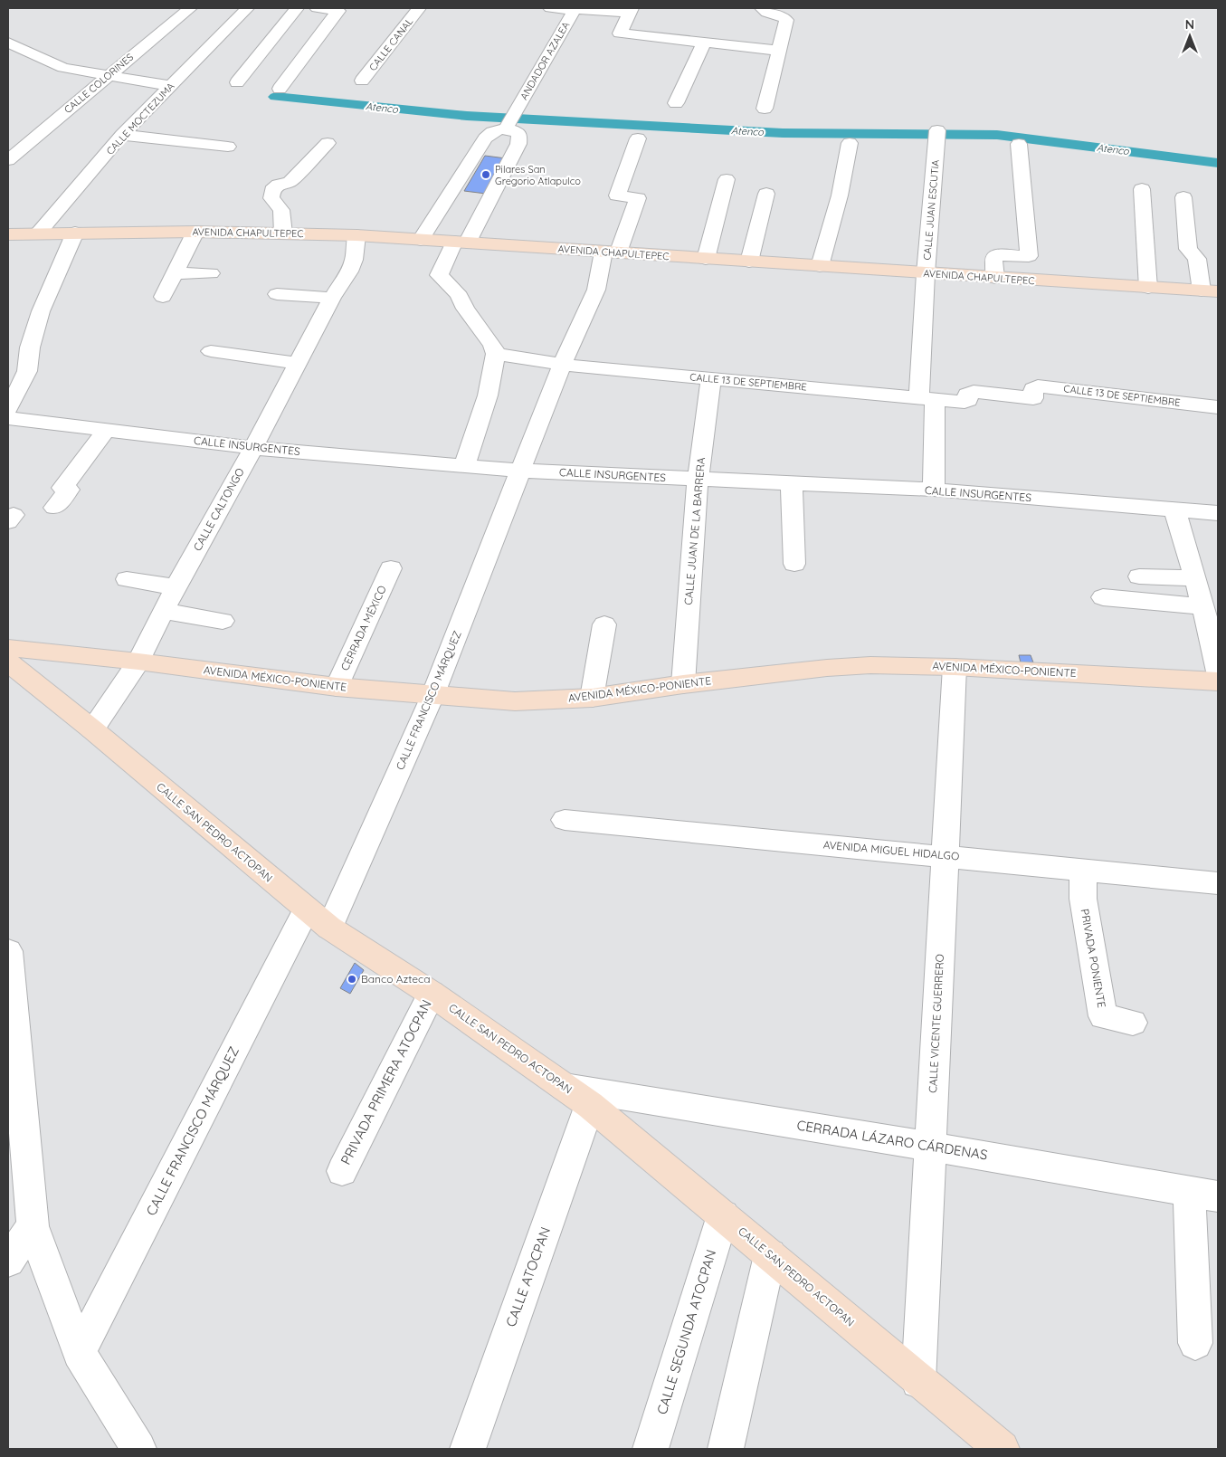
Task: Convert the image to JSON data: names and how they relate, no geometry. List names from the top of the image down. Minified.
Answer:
{"streets":{"main road":["AVENIDA CHAPULTEPEC","AVENIDA MÉXICO-PONIENTE","CALLE SAN PEDRO ACTOPAN"],"street":["CALLE CANAL","ANDADOR AZALEA","CALLE COLORINES","CALLE MOCTEZUMA","CALLE JUAN ESCUTIA","CALLE 13 DE SEPTIEMBRE","CALLE INSURGENTES","CALLE CALTONGO","CALLE JUAN DE LA BARRERA","CERRADA MÉXICO","CALLE FRANCISCO MÁRQUEZ","AVENIDA MIGUEL HIDALGO","PRIVADA PONIENTE","CALLE VICENTE GUERRERO","PRIVADA PRIMERA ATOCPAN","CERRADA LÁZARO CÁRDENAS","CALLE ATOCPAN","CALLE SEGUNDA ATOCPAN"]},"crossings":[["CALLE MOCTEZUMA","AVENIDA CHAPULTEPEC"],["CALLE JUAN ESCUTIA","AVENIDA CHAPULTEPEC"],["CALLE JUAN ESCUTIA","CALLE 13 DE SEPTIEMBRE"],["AVENIDA CHAPULTEPEC","CALLE CALTONGO"],["CALLE 13 DE SEPTIEMBRE","CALLE JUAN DE LA BARRERA"],["CALLE INSURGENTES","CALLE CALTONGO"],["CALLE INSURGENTES","CALLE JUAN DE LA BARRERA"],["CALLE INSURGENTES","CALLE FRANCISCO MÁRQUEZ"],["CALLE CALTONGO","AVENIDA MÉXICO-PONIENTE"],["CALLE CALTONGO","CALLE SAN PEDRO ACTOPAN"],["CALLE JUAN DE LA BARRERA","AVENIDA MÉXICO-PONIENTE"],["CERRADA MÉXICO","AVENIDA MÉXICO-PONIENTE"],["AVENIDA MÉXICO-PONIENTE","CALLE FRANCISCO MÁRQUEZ"],["AVENIDA MÉXICO-PONIENTE","CALLE VICENTE GUERRERO"],["CALLE FRANCISCO MÁRQUEZ","CALLE SAN PEDRO ACTOPAN"],["CALLE SAN PEDRO ACTOPAN","CALLE VICENTE GUERRERO"],["CALLE SAN PEDRO ACTOPAN","PRIVADA PRIMERA ATOCPAN"],["CALLE SAN PEDRO ACTOPAN","CERRADA LÁZARO CÁRDENAS"],["CALLE SAN PEDRO ACTOPAN","CALLE ATOCPAN"],["CALLE SAN PEDRO ACTOPAN","CALLE SEGUNDA ATOCPAN"],["AVENIDA MIGUEL HIDALGO","PRIVADA PONIENTE"],["AVENIDA MIGUEL HIDALGO","CALLE VICENTE GUERRERO"],["CALLE VICENTE GUERRERO","CERRADA LÁZARO CÁRDENAS"],["CERRADA LÁZARO CÁRDENAS","CALLE ATOCPAN"]],"water":["Atenco"],"places":["Pilares San Gregorio Atlapulco","Banco Azteca"],"north":"top"}
